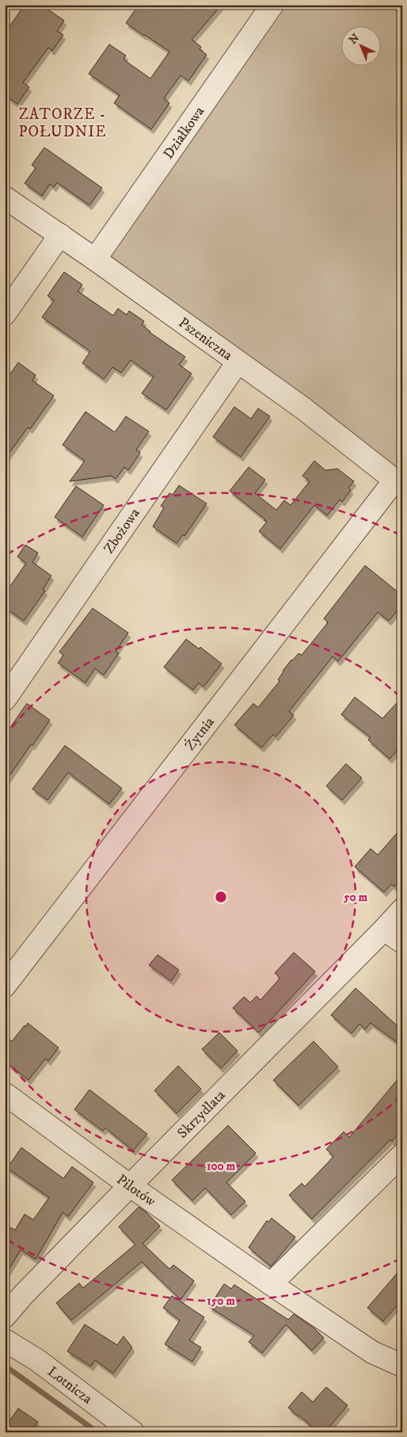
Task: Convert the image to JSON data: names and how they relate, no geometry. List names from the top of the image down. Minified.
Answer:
{"streets":{"street":["Działkowa","Pszeniczna","Zbożowa","Żytnia","Skrzydlata","Pilotów","Lotnicza"]},"crossings":[["Działkowa","Pszeniczna"],["Pszeniczna","Zbożowa"],["Pszeniczna","Żytnia"],["Skrzydlata","Pilotów"]],"districts":["ZATORZE - POŁUDNIE"],"north":"top left","rings":["50 m","100 m","150 m"]}
